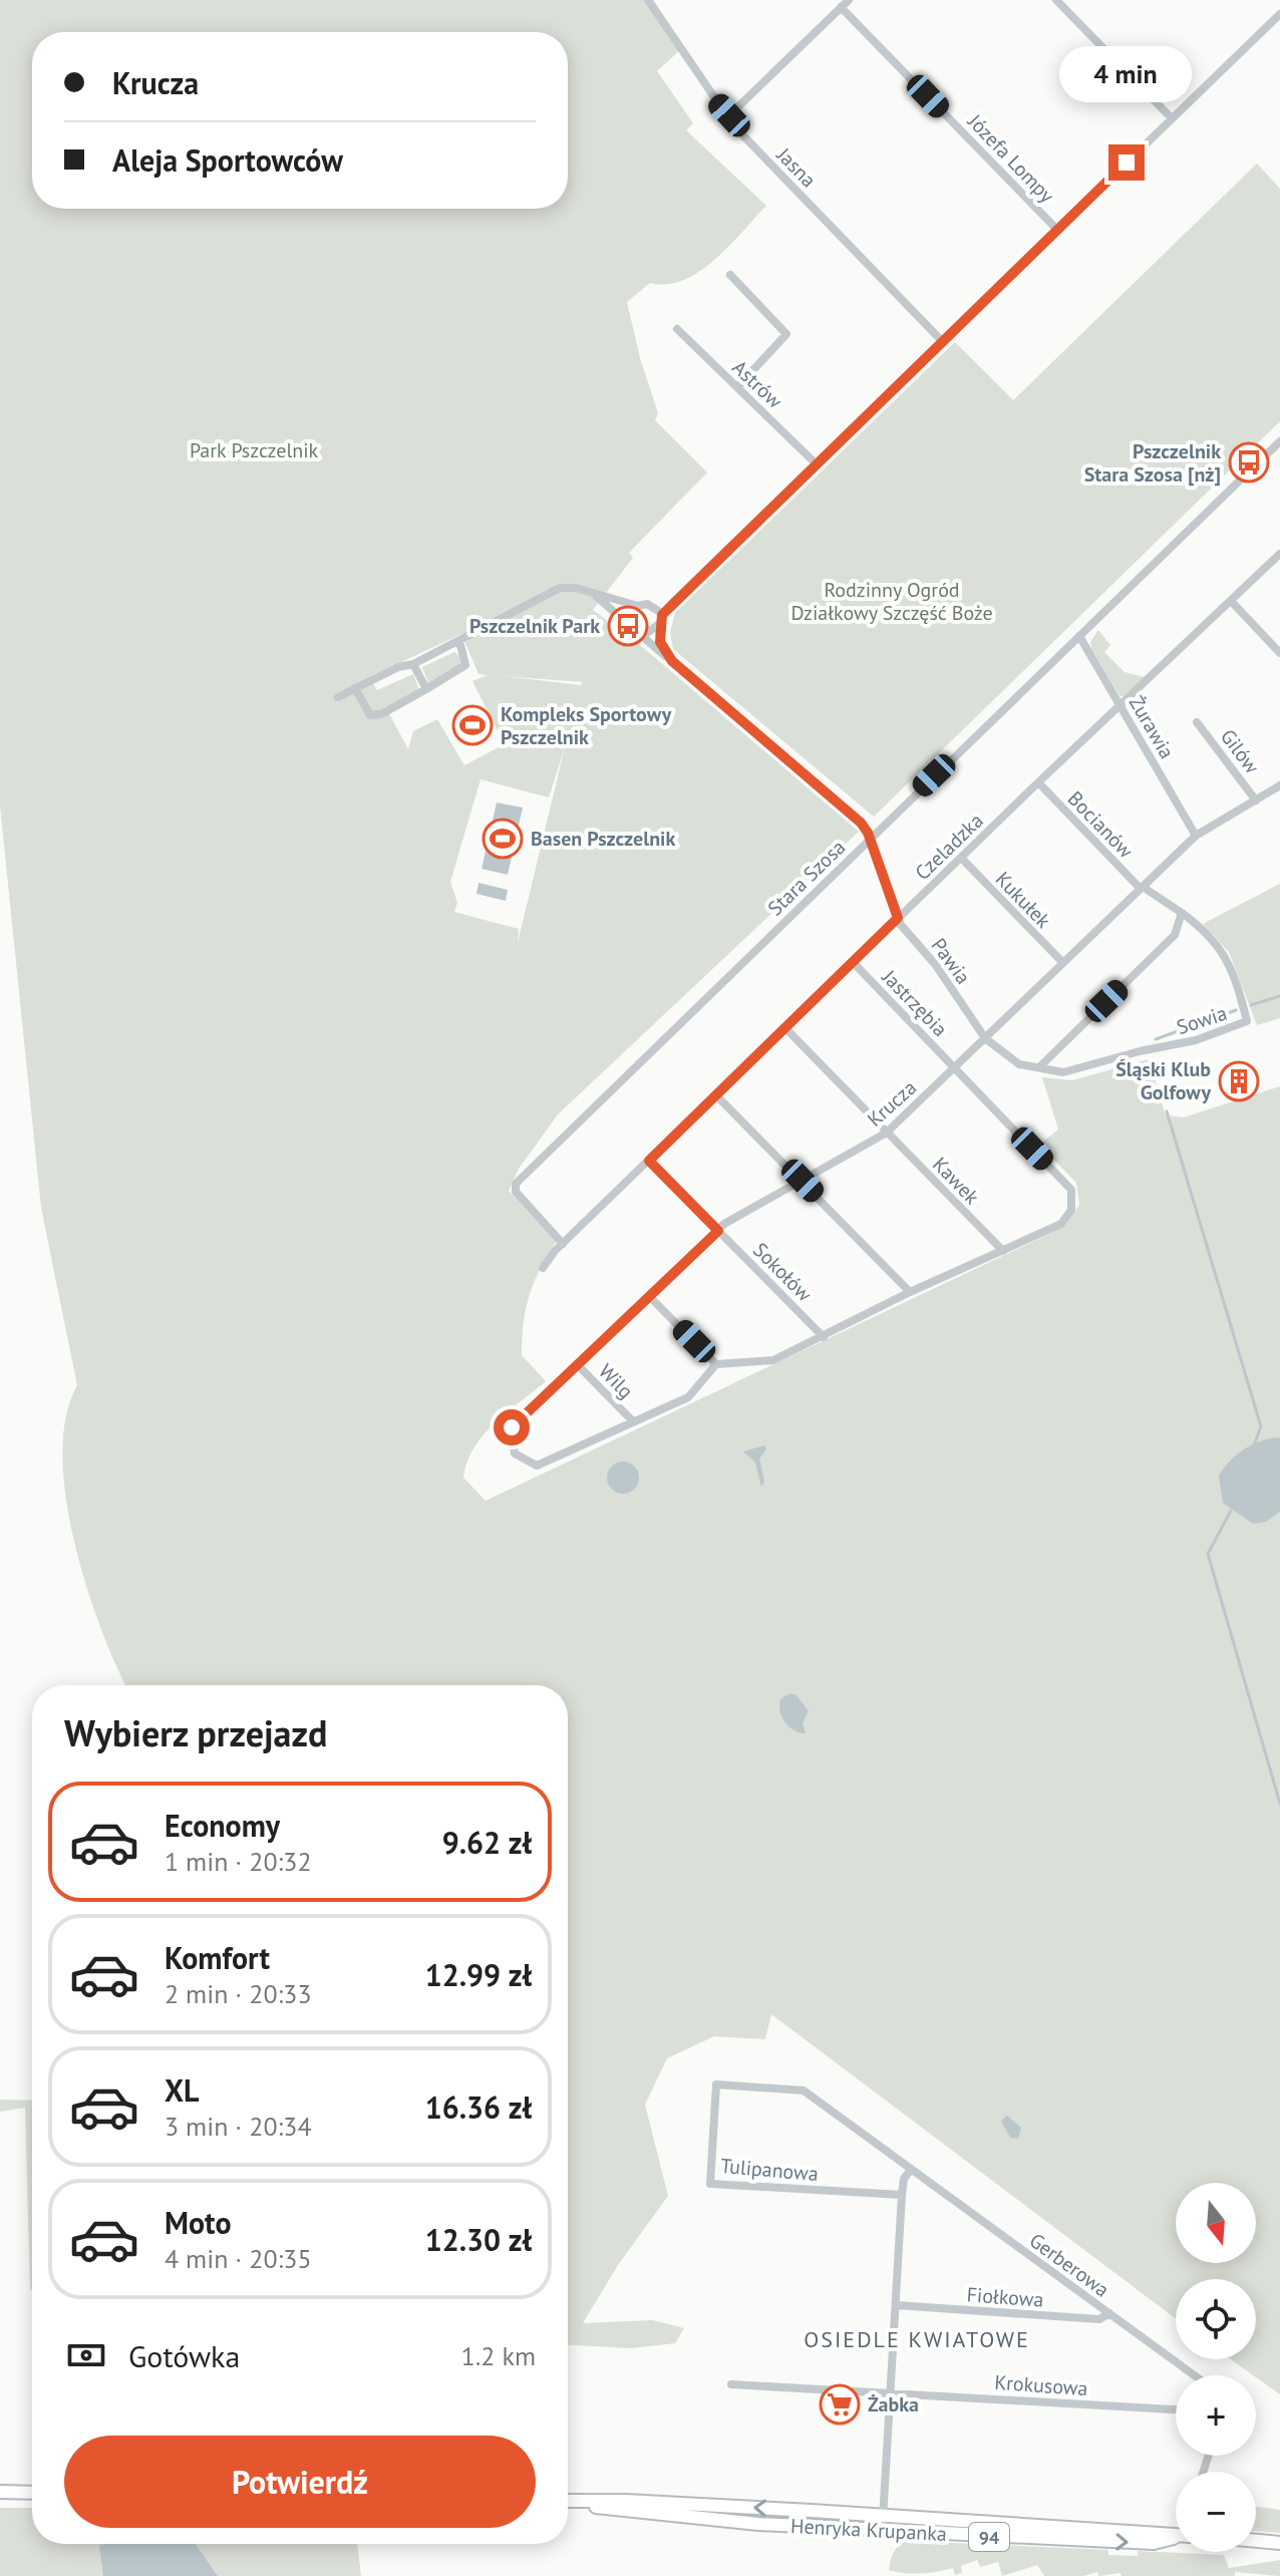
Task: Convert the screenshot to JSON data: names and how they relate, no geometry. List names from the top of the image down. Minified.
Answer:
{"streets":{"main road":["Henryka Krupanka","94"],"street":["Józefa Lompy","Jasna","Astrów","Żurawia","Gilów","Bocianów","Czeladzka","Stara Szosa","Kukułek","Pawia","Jastrzębia","Sowia","Krucza","Kawek","Sokołów","Wilg","Tulipanowa","Gerberowa","Fiołkowa","Krokusowa"]},"crossings":[["Żurawia","Czeladzka"],["Żurawia","Stara Szosa"],["Żurawia","Krucza"],["Gilów","Krucza"],["Bocianów","Czeladzka"],["Bocianów","Sowia"],["Bocianów","Krucza"],["Czeladzka","Stara Szosa"],["Czeladzka","Kukułek"],["Czeladzka","Pawia"],["Czeladzka","Jastrzębia"],["Czeladzka","Kawek"],["Czeladzka","Sokołów"],["Stara Szosa","Pawia"],["Kukułek","Krucza"],["Pawia","Sowia"],["Pawia","Krucza"],["Jastrzębia","Krucza"],["Jastrzębia","Kawek"],["Sowia","Krucza"],["Krucza","Kawek"],["Krucza","Sokołów"],["Krucza","Wilg"],["Tulipanowa","Gerberowa"],["Gerberowa","Fiołkowa"]],"districts":["OSIEDLE KWIATOWE"],"parks":["Park Pszczelnik","Rodzinny Ogród Działkowy Szczęść Boże"],"places":{"bus stop":["Pszczelnik Stara Szosa [nż]","Pszczelnik Park"],"sports":["Kompleks Sportowy Pszczelnik","Basen Pszczelnik"],"building":["Śląski Klub Golfowy"],"supermarket":["Żabka"]},"north":"bottom","page":{"banner":["Krucza","Aleja Sportowców"],"bubble":"4 min","heading":"Wybierz przejazd","list":[{"name":"Economy","note":"1 min · 20:32","value":"9.62 zł"},{"name":"Komfort","note":"2 min · 20:33","value":"12.99 zł"},{"name":"XL","note":"3 min · 20:34","value":"16.36 zł"},{"name":"Moto","note":"4 min · 20:35","value":"12.30 zł"}],"map_buttons":["+","−"],"pay":["Gotówka","1.2 km"],"buttons":"Potwierdź"}}
